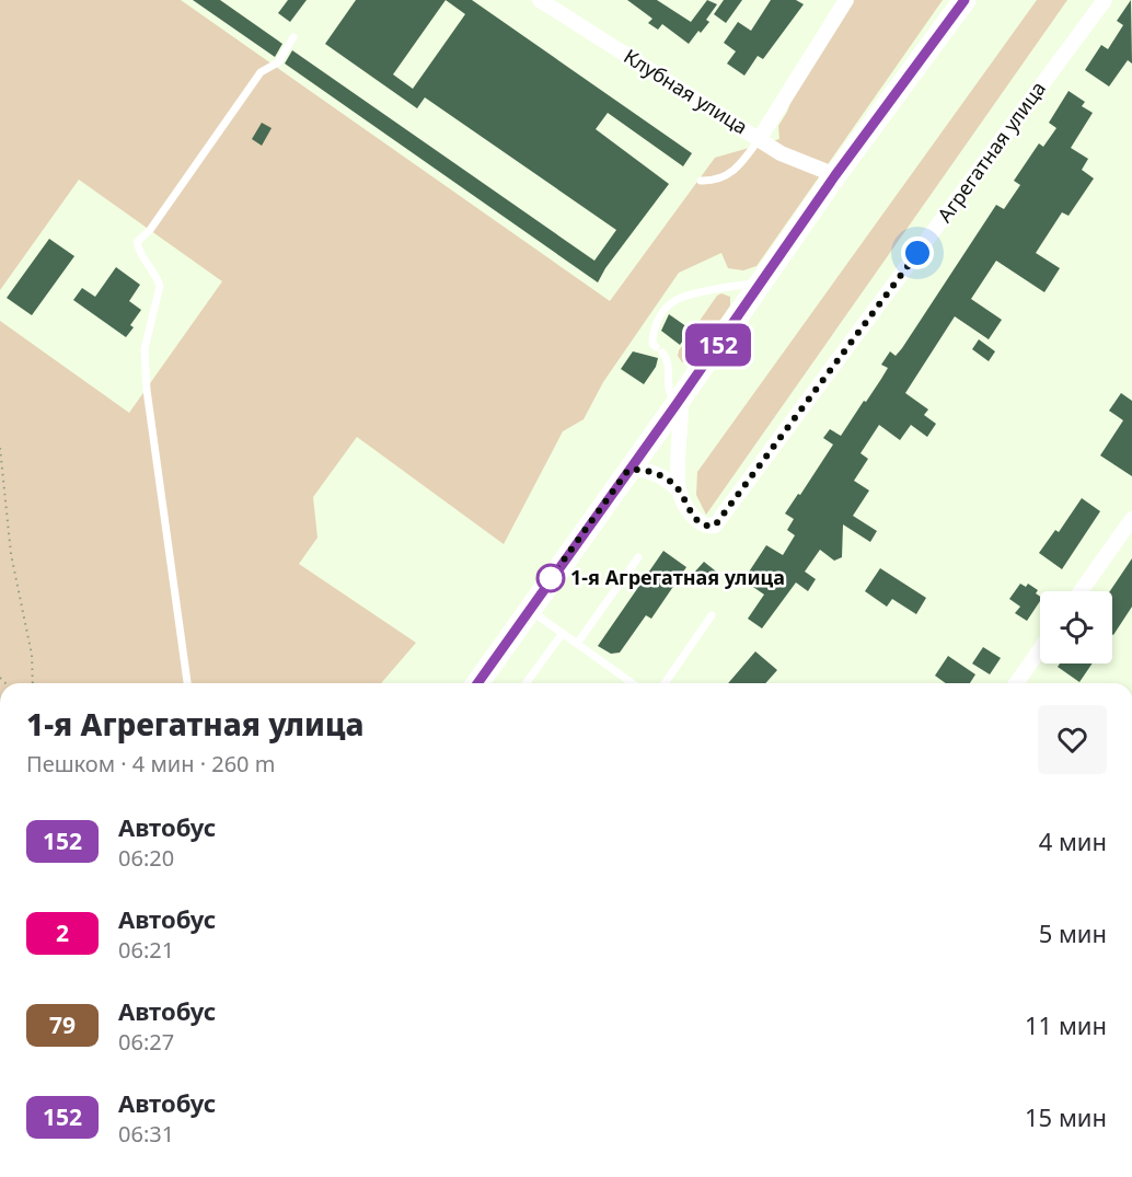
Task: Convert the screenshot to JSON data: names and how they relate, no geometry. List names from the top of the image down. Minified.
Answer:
{"streets":{"street":["Клубная улица","Агрегатная улица"]},"places":["1-я Агрегатная улица"],"lines":["bus line 152"],"page":{"on_map":"152","heading":["1-я Агрегатная улица","Пешком · 4 мин · 260 m"],"list":[{"mark":"152","name":"Автобус","note":"06:20","value":"4 мин"},{"mark":"2","name":"Автобус","note":"06:21","value":"5 мин"},{"mark":"79","name":"Автобус","note":"06:27","value":"11 мин"},{"mark":"152","name":"Автобус","note":"06:31","value":"15 мин"}]}}
